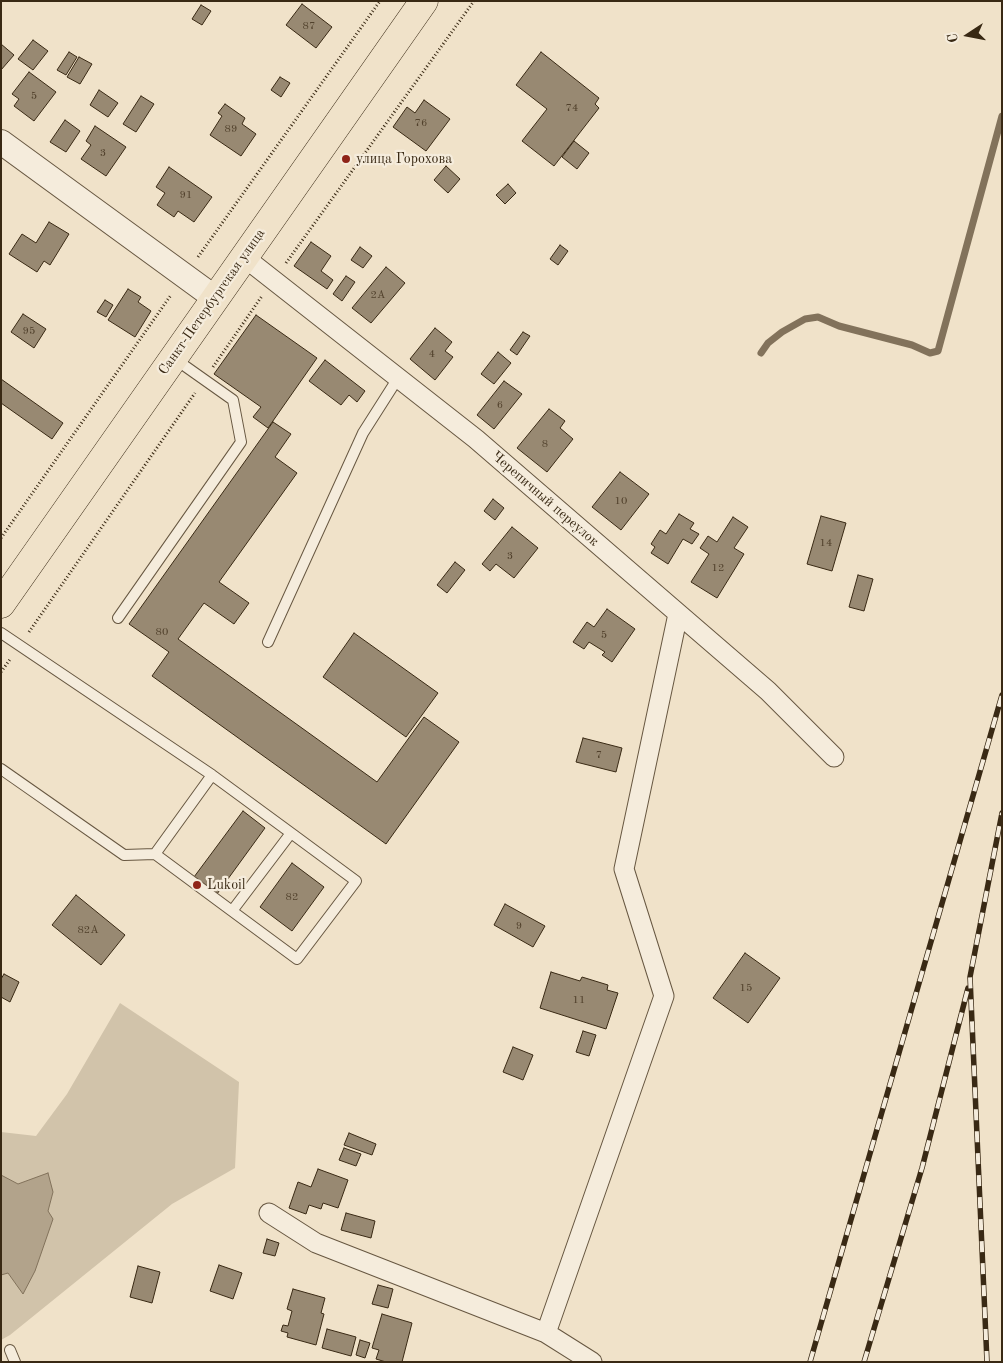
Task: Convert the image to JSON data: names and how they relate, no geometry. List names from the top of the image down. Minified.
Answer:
{"streets":{"main road":["Санкт-Петербургская улица"],"street":["Черепичный переулок"]},"crossings":[["Санкт-Петербургская улица","Черепичный переулок"]],"places":["улица Горохова","Lukoil"],"house_numbers":["87","5","74","76","89","3","91","2А","95","4","6","8","10","14","3","12","80","5","7","82","9","82А","15","11"],"north":"left"}
